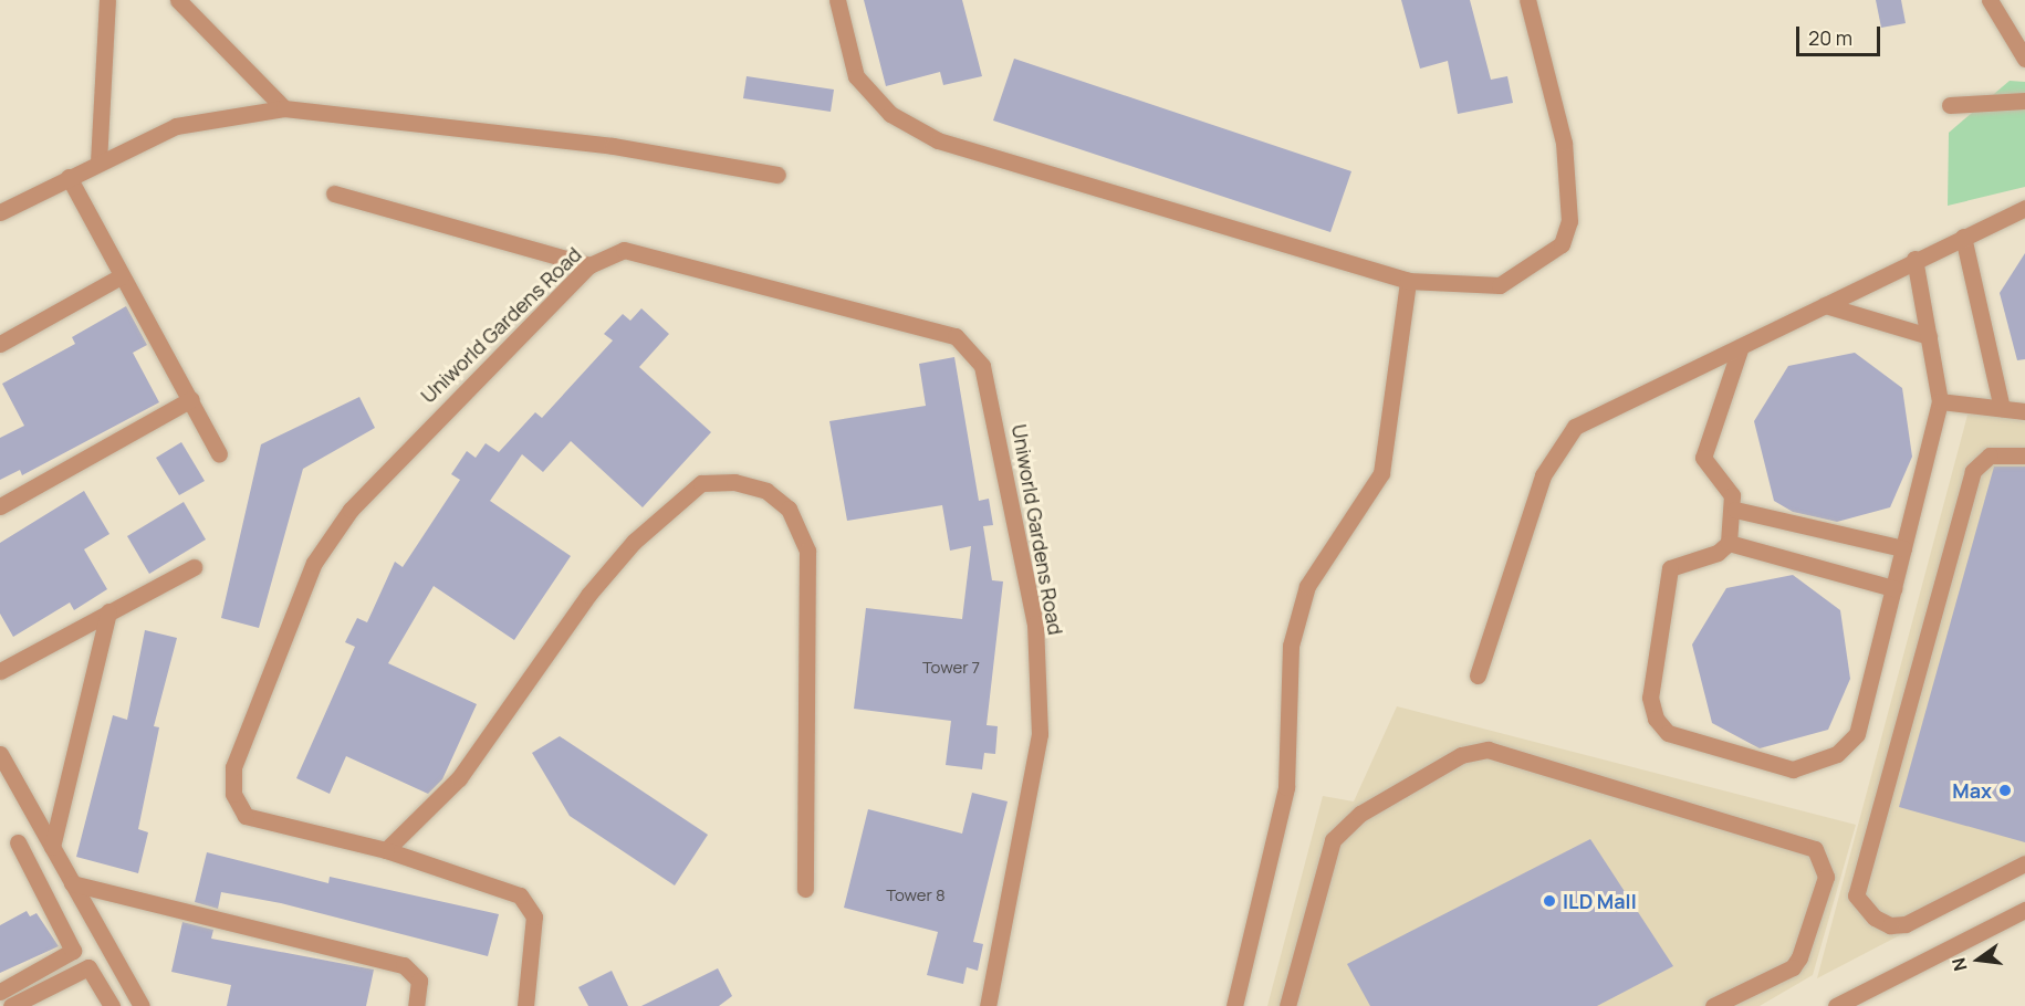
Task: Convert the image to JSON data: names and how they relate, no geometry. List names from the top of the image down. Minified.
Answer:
{"streets":{"street":["Uniworld Gardens Road"]},"places":["Max","ILD Mall"],"house_numbers":["Tower 7","Tower 8"],"scale_bar":"20 m","north":"left"}
